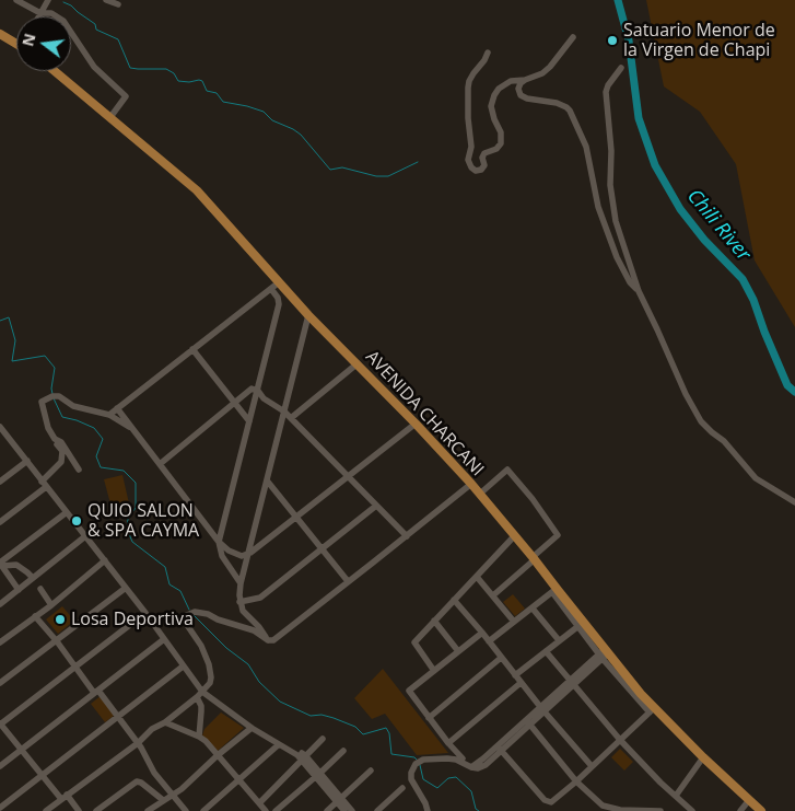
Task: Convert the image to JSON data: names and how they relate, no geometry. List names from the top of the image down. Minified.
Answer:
{"streets":{"main road":["AVENIDA CHARCANI"]},"water":["Chili River"],"places":["Satuario Menor de la Virgen de Chapi","QUIO SALON & SPA CAYMA","Losa Deportiva"],"north":"left"}
